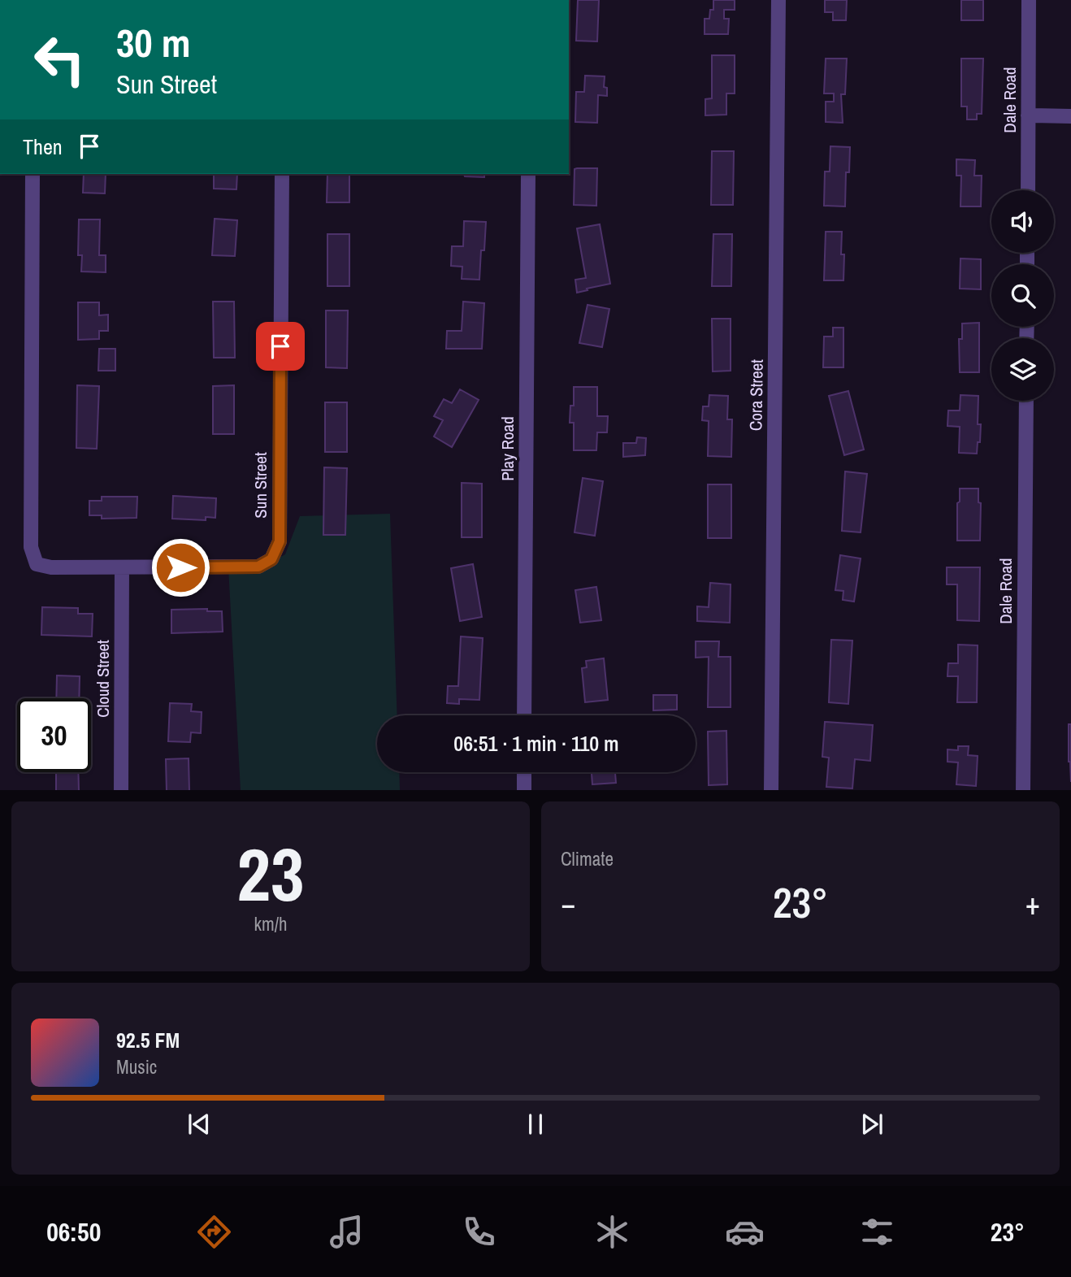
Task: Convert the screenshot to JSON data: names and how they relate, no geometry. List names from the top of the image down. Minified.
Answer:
{"streets":{"street":["Dale Road","Cora Street","Play Road","Sun Street","Cloud Street"]},"crossings":[["Sun Street","Cloud Street"]],"page":{"turn":["30 m","Sun Street"],"then":"Then","limit":"30","trip":"06:51 · 1 min · 110 m","tile":[["23","km/h"],"Climate"],"heat":["−","23°","+"],"song":["92.5 FM","Music"],"tabs":["06:50","23°"]}}
